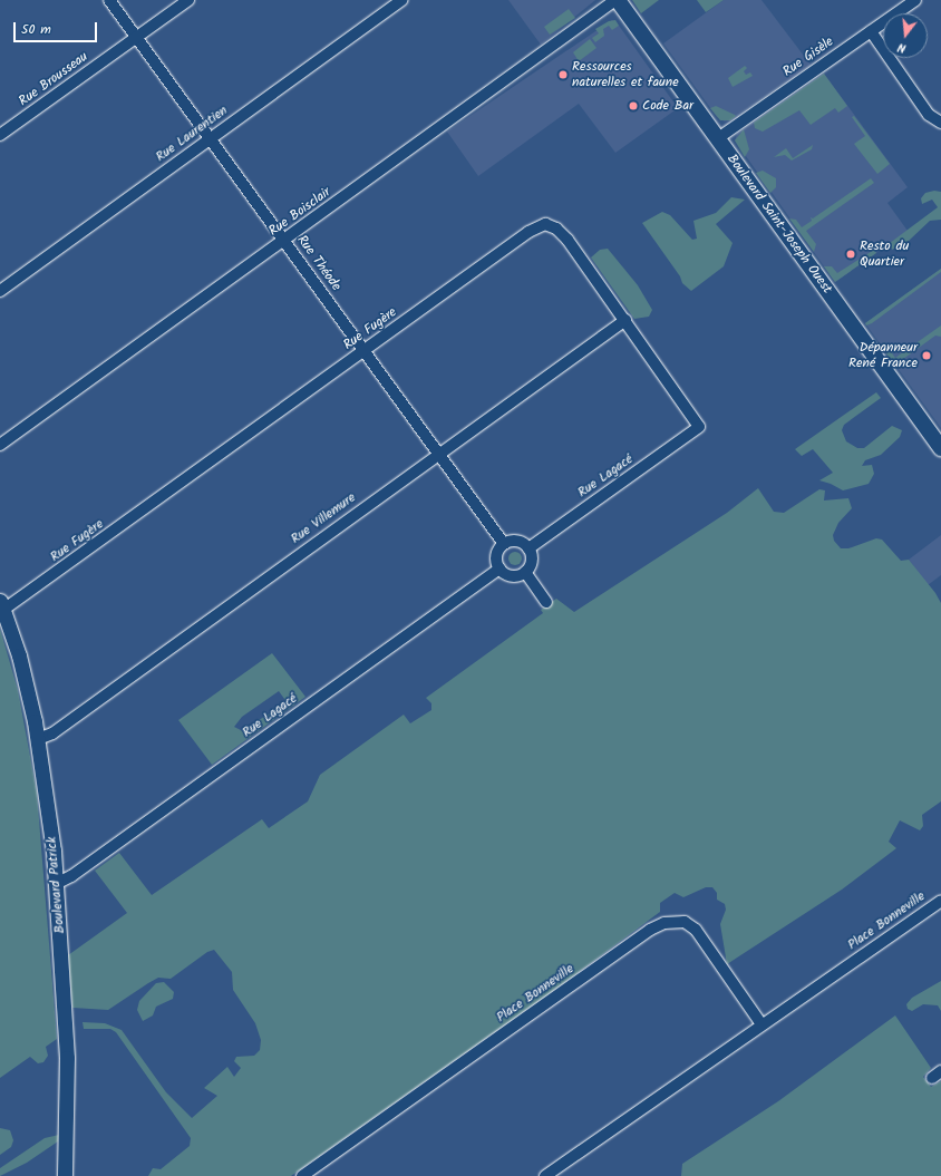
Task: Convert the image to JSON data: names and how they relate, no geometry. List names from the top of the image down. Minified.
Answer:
{"streets":{"main road":["Boulevard Saint-Joseph Ouest"],"street":["Rue Gisèle","Rue Brousseau","Rue Laurentien","Rue Boisclair","Rue Théode","Rue Fugère","Rue Lagacé","Rue Villemure","Boulevard Patrick","Place Bonneville"]},"crossings":[["Rue Gisèle","Boulevard Saint-Joseph Ouest"],["Rue Brousseau","Rue Théode"],["Rue Laurentien","Rue Théode"],["Rue Boisclair","Boulevard Saint-Joseph Ouest"],["Rue Boisclair","Rue Théode"],["Rue Théode","Rue Fugère"],["Rue Théode","Rue Lagacé"],["Rue Théode","Rue Villemure"],["Rue Fugère","Rue Lagacé"],["Rue Fugère","Rue Villemure"],["Rue Fugère","Boulevard Patrick"],["Rue Lagacé","Boulevard Patrick"],["Rue Villemure","Boulevard Patrick"]],"places":["Ressources naturelles et faune","Code Bar","Resto du Quartier","Dépanneur René France"],"scale_bar":"50 m","north":"bottom"}
